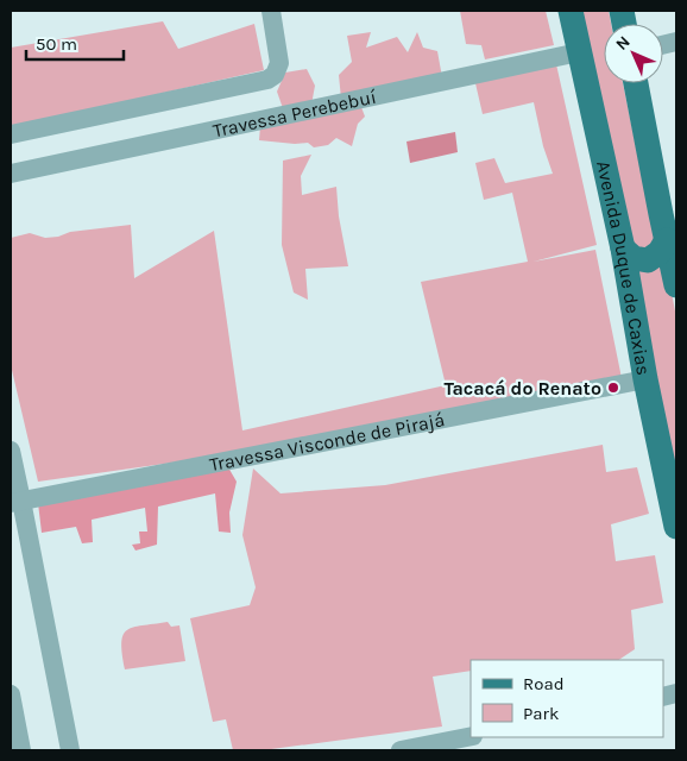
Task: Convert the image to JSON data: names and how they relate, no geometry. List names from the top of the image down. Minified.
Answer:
{"streets":{"main road":["Avenida Duque de Caxias"],"street":["Travessa Perebebuí","Travessa Visconde de Pirajá"]},"crossings":[["Travessa Perebebuí","Avenida Duque de Caxias"],["Avenida Duque de Caxias","Travessa Visconde de Pirajá"]],"places":["Tacacá do Renato"],"legend":["Road","Park"],"scale_bar":"50 m","north":"top left"}
